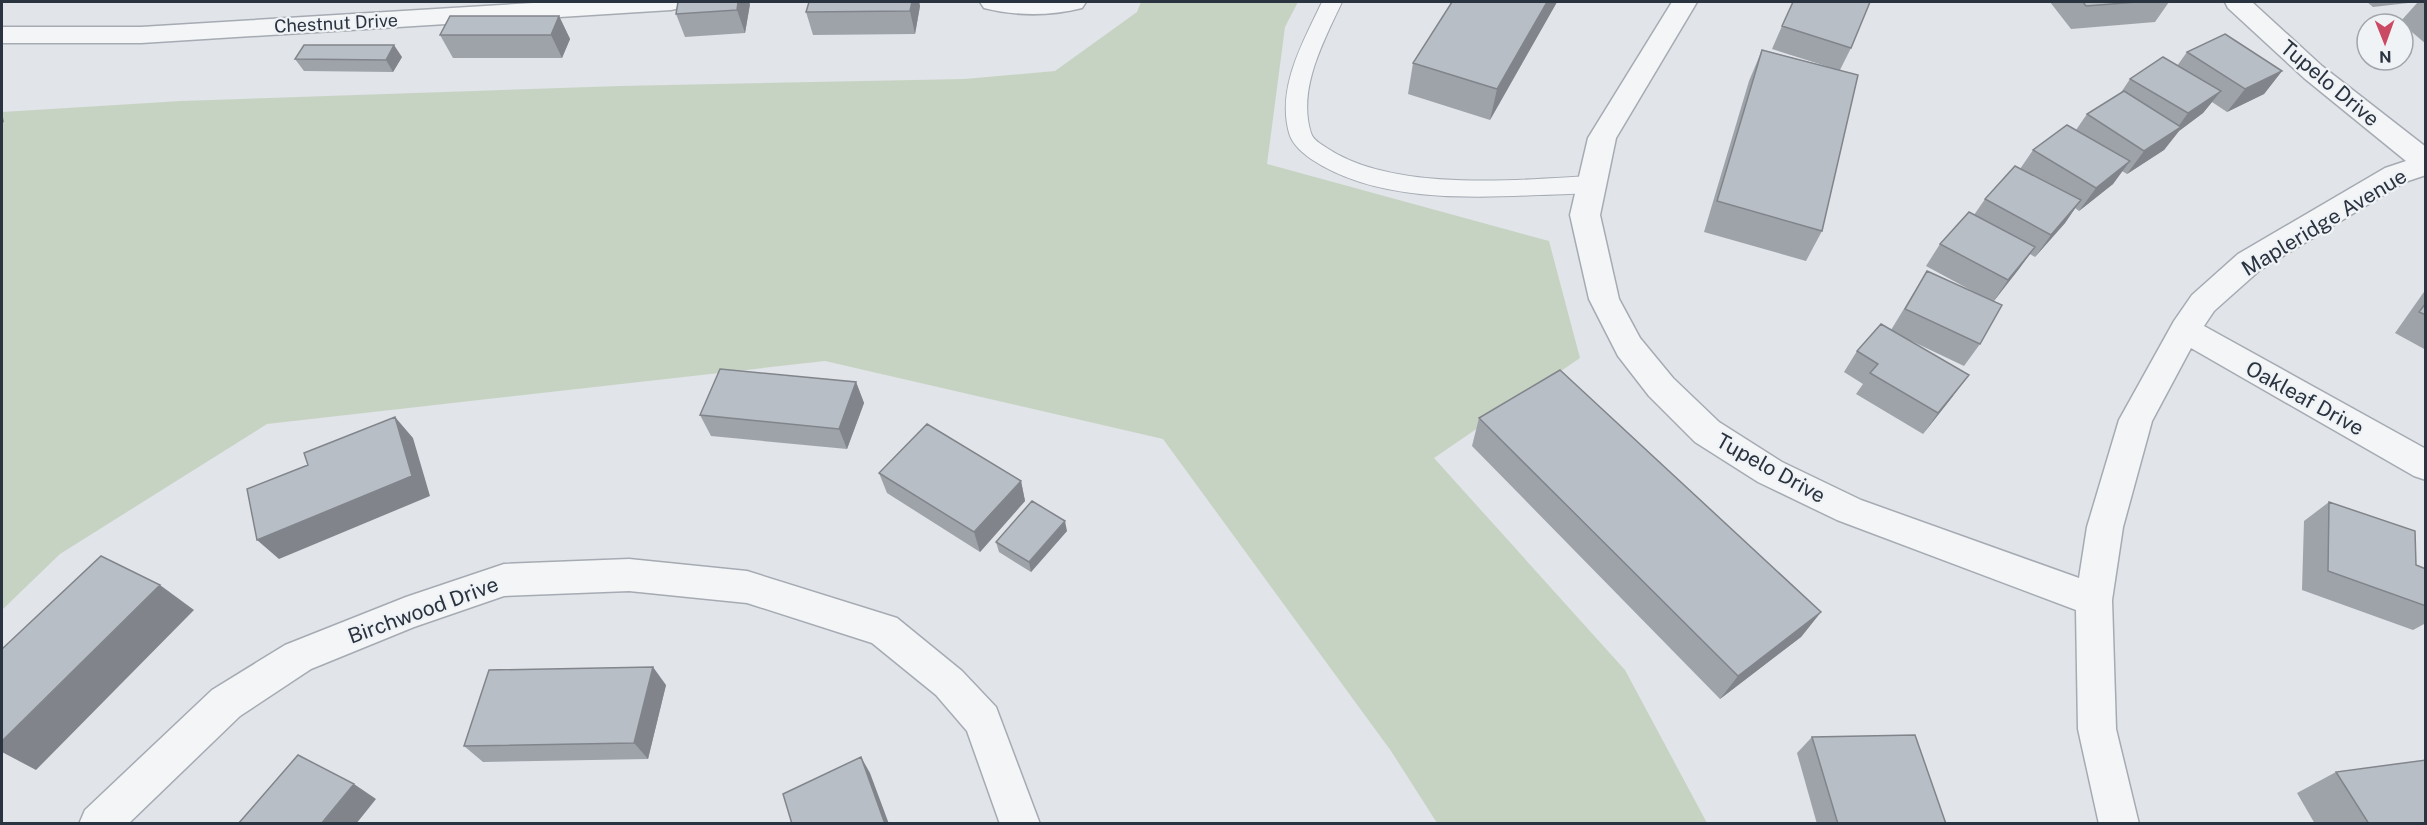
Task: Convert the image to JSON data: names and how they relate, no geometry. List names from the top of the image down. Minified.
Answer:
{"streets":{"street":["Chestnut Drive","Tupelo Drive","Mapleridge Avenue","Oakleaf Drive","Birchwood Drive"]},"crossings":[["Tupelo Drive","Mapleridge Avenue"],["Mapleridge Avenue","Oakleaf Drive"]],"north":"bottom"}
